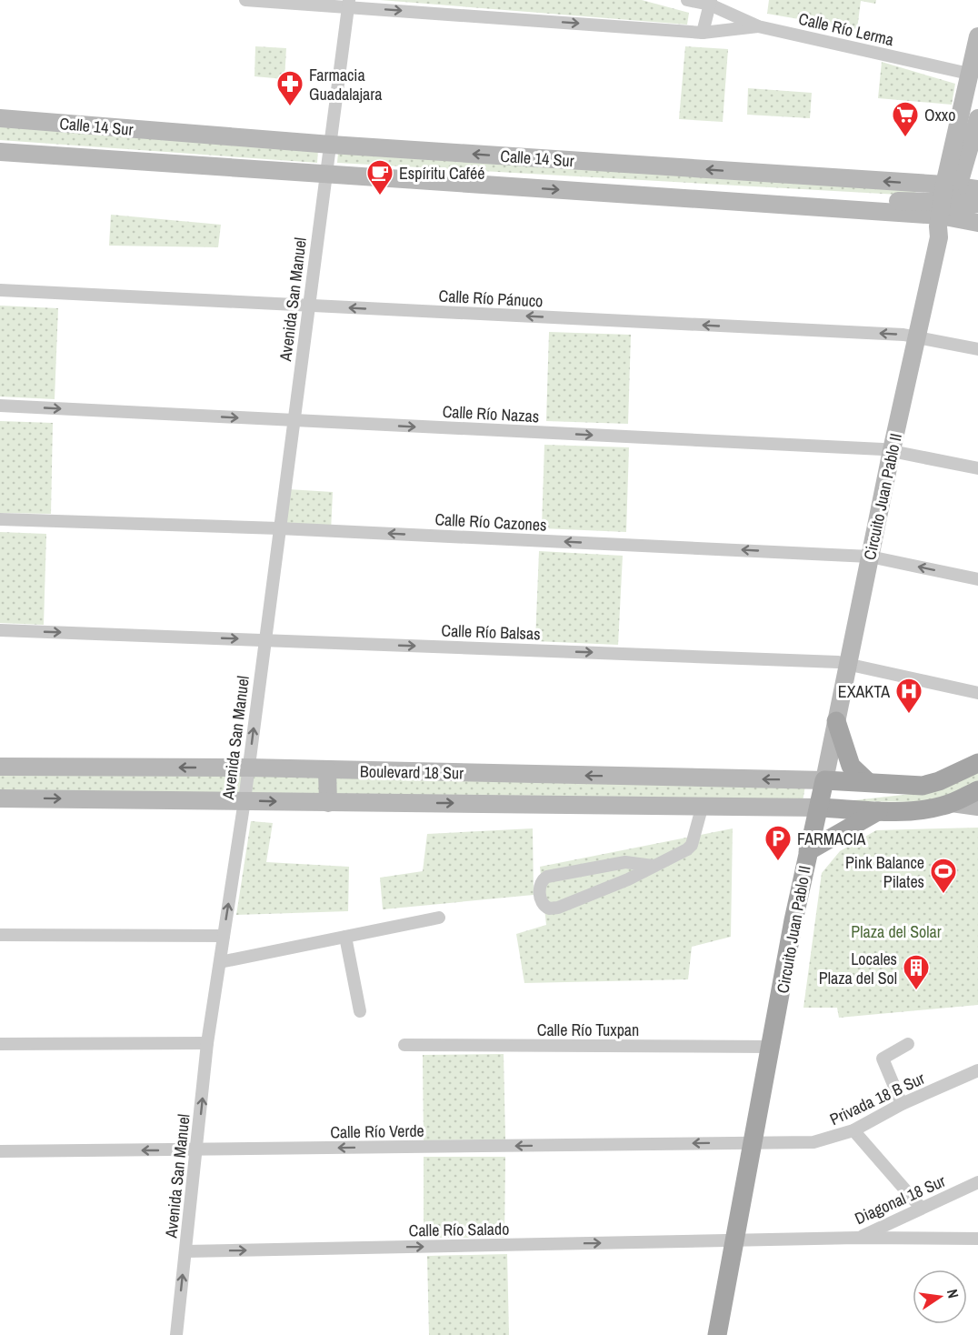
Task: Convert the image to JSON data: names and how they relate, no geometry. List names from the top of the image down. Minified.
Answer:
{"streets":{"main road":["Calle 14 Sur","Circuito Juan Pablo II","Boulevard 18 Sur"],"street":["Calle Río Lerma","Calle Río Pánuco","Avenida San Manuel","Calle Río Nazas","Calle Río Cazones","Calle Río Balsas","Calle Río Tuxpan","Privada 18 B Sur","Calle Río Verde","Diagonal 18 Sur","Calle Río Salado"]},"crossings":[["Calle Río Lerma","Circuito Juan Pablo II"],["Calle 14 Sur","Avenida San Manuel"],["Calle 14 Sur","Circuito Juan Pablo II"],["Calle Río Pánuco","Avenida San Manuel"],["Calle Río Pánuco","Circuito Juan Pablo II"],["Avenida San Manuel","Calle Río Nazas"],["Avenida San Manuel","Calle Río Cazones"],["Avenida San Manuel","Calle Río Balsas"],["Avenida San Manuel","Boulevard 18 Sur"],["Avenida San Manuel","Calle Río Verde"],["Avenida San Manuel","Calle Río Salado"],["Calle Río Nazas","Circuito Juan Pablo II"],["Circuito Juan Pablo II","Calle Río Cazones"],["Circuito Juan Pablo II","Calle Río Balsas"],["Circuito Juan Pablo II","Boulevard 18 Sur"],["Circuito Juan Pablo II","Calle Río Tuxpan"],["Circuito Juan Pablo II","Privada 18 B Sur"],["Circuito Juan Pablo II","Calle Río Verde"],["Circuito Juan Pablo II","Diagonal 18 Sur"],["Circuito Juan Pablo II","Calle Río Salado"],["Privada 18 B Sur","Calle Río Verde"],["Diagonal 18 Sur","Calle Río Salado"]],"one_way":["Calle Río Pánuco","Calle Río Nazas","Calle Río Cazones","Calle Río Balsas","Calle Río Verde","Calle Río Salado"],"parks":["Plaza del Solar"],"places":{"pharmacy":["Farmacia Guadalajara"],"supermarket":["Oxxo"],"cafe":["Espíritu Caféé"],"hospital":["EXAKTA"],"parking":["FARMACIA"],"sports":["Pink Balance Pilates"],"building":["Locales Plaza del Sol"]},"north":"right"}
